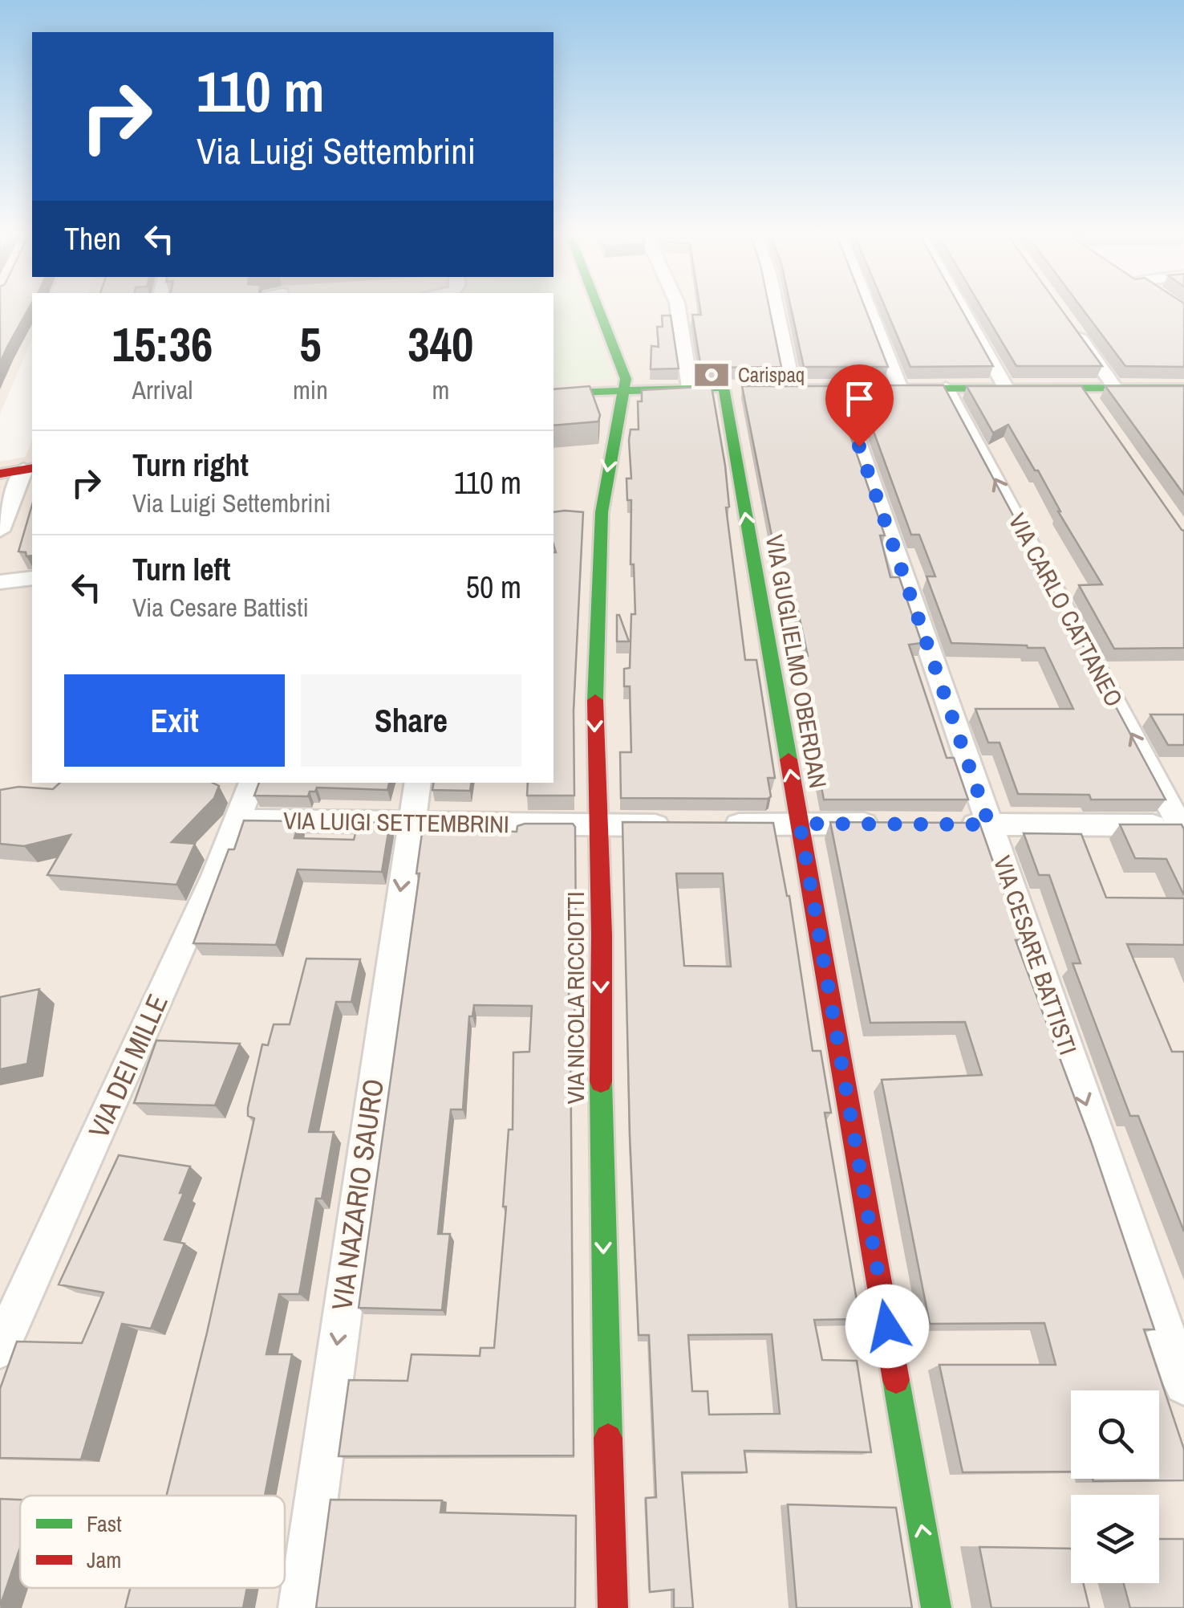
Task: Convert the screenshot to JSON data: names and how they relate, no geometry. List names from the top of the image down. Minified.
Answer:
{"streets":{"street":["VIA CARLO CATTANEO","VIA GUGLIELMO OBERDAN","VIA LUIGI SETTEMBRINI","VIA CESARE BATTISTI","VIA NICOLA RICCIOTTI","VIA DEI MILLE","VIA NAZARIO SAURO"]},"crossings":[["VIA LUIGI SETTEMBRINI","VIA NICOLA RICCIOTTI"],["VIA LUIGI SETTEMBRINI","VIA DEI MILLE"],["VIA LUIGI SETTEMBRINI","VIA NAZARIO SAURO"]],"one_way":["VIA CARLO CATTANEO","VIA GUGLIELMO OBERDAN","VIA CESARE BATTISTI","VIA NICOLA RICCIOTTI","VIA NAZARIO SAURO"],"places":{"bank":["Carispaq"]},"legend":["Fast","Jam"],"page":{"turn":["110 m","Via Luigi Settembrini"],"then":"Then","eta":["15:36","Arrival","5","min","340","m"],"list":[{"name":"Turn right","note":"Via Luigi Settembrini","value":"110 m"},{"name":"Turn left","note":"Via Cesare Battisti","value":"50 m"}],"buttons":["Exit","Share"]}}
